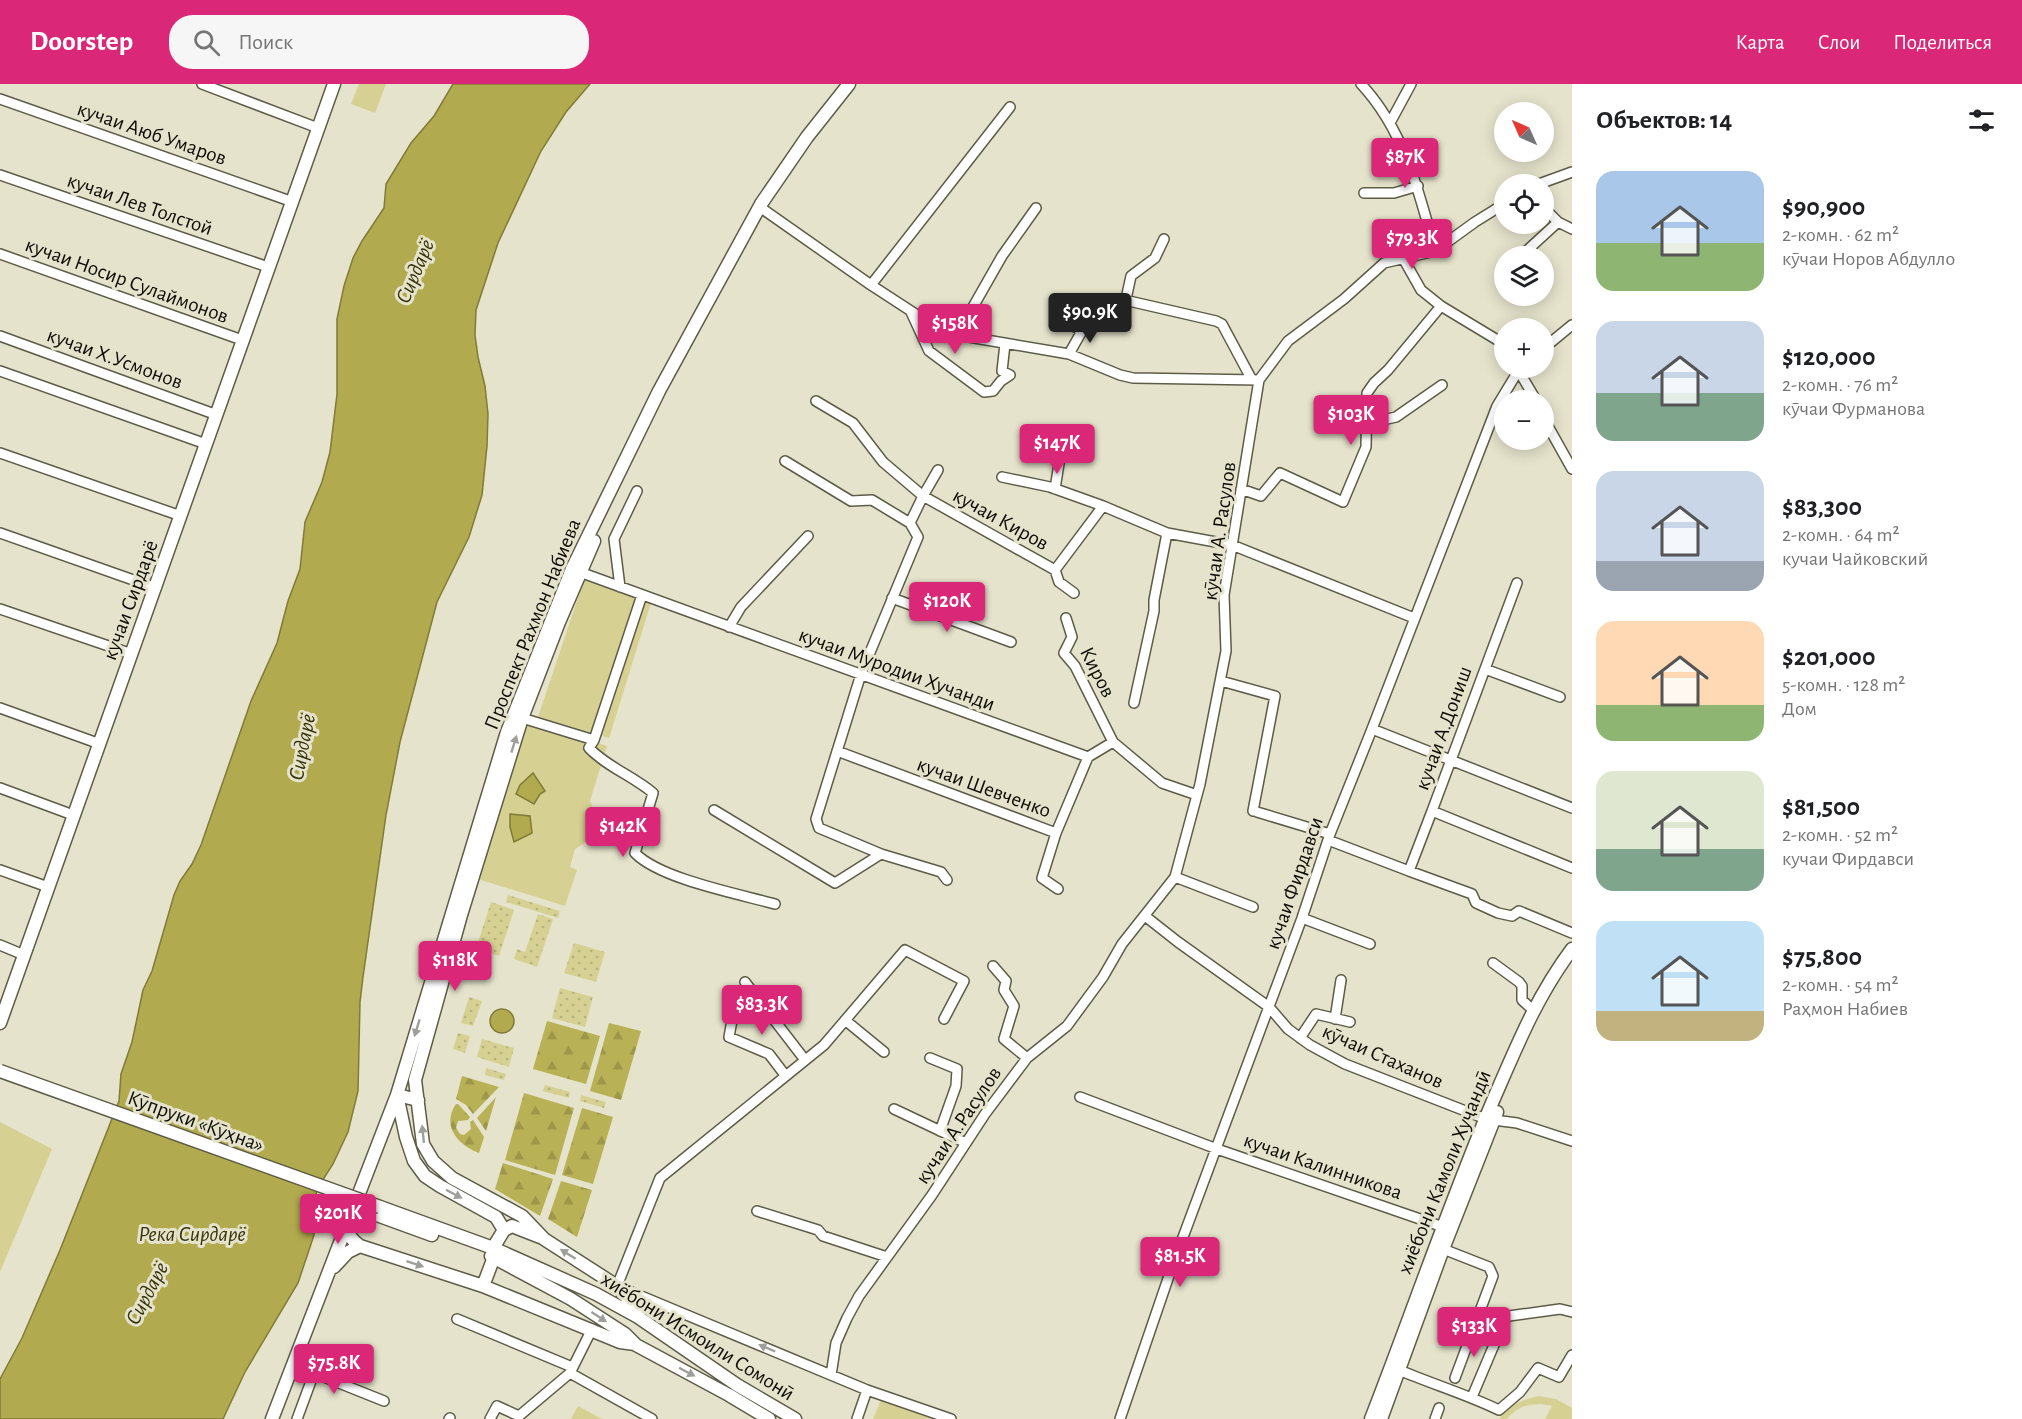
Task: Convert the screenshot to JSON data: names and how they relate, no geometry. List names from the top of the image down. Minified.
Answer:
{"streets":{"main road":["кучаи Сирдарё","Проспект Рахмон Набиева","Кӯпруки «Кӯҳна»","хиёбони Камоли Хуҷандӣ","хиёбони Исмоили Сомонӣ"],"street":["кучаи Аюб Умаров","кучаи Лев Толстой","кучаи Носир Сулаймонов","кучаи Х.Усмонов","кучаи Киров","кӯчаи А. Расулов","кучаи Муродии Хучанди","Киров","кучаи А.Дониш","кучаи Шевченко","кучаи Фирдавси","кӯчаи Стаханов","кучаи А.Расулов","кучаи Калинникова"]},"crossings":[["кучаи Аюб Умаров","кучаи Сирдарё"],["кучаи Лев Толстой","кучаи Сирдарё"],["кучаи Носир Сулаймонов","кучаи Сирдарё"],["кучаи Х.Усмонов","кучаи Сирдарё"],["кӯчаи А. Расулов","кӯчаи Стаханов"],["кӯчаи А. Расулов","кучаи А.Расулов"],["Проспект Рахмон Набиева","кучаи Муродии Хучанди"],["кучаи Фирдавси","кӯчаи Стаханов"],["кучаи Фирдавси","кучаи Калинникова"],["кӯчаи Стаханов","кучаи А.Расулов"],["кӯчаи Стаханов","хиёбони Камоли Хуҷандӣ"],["кучаи Калинникова","хиёбони Камоли Хуҷандӣ"]],"water":["Сирдарё","Река Сирдарё"],"north":"top left","page":{"header":"Doorstep","search":"Поиск","nav":["Карта","Слои","Поделиться"],"heading":"Объектов: 14","map_buttons":["+","−"],"price":["$87K","$79.3K","$90.9K","$158K","$103K","$147K","$120K","$142K","$118K","$83.3K","$201K","$81.5K","$133K","$75.8K"],"list":[{"name":"$90,900","note":"2-комн. · 62 m² · кӯчаи Норов Абдулло"},{"name":"$120,000","note":"2-комн. · 76 m² · кӯчаи Фурманова"},{"name":"$83,300","note":"2-комн. · 64 m² · кучаи Чайковский"},{"name":"$201,000","note":"5-комн. · 128 m² · Дом"},{"name":"$81,500","note":"2-комн. · 52 m² · кучаи Фирдавси"},{"name":"$75,800","note":"2-комн. · 54 m² · Раҳмон Набиев"}]}}
